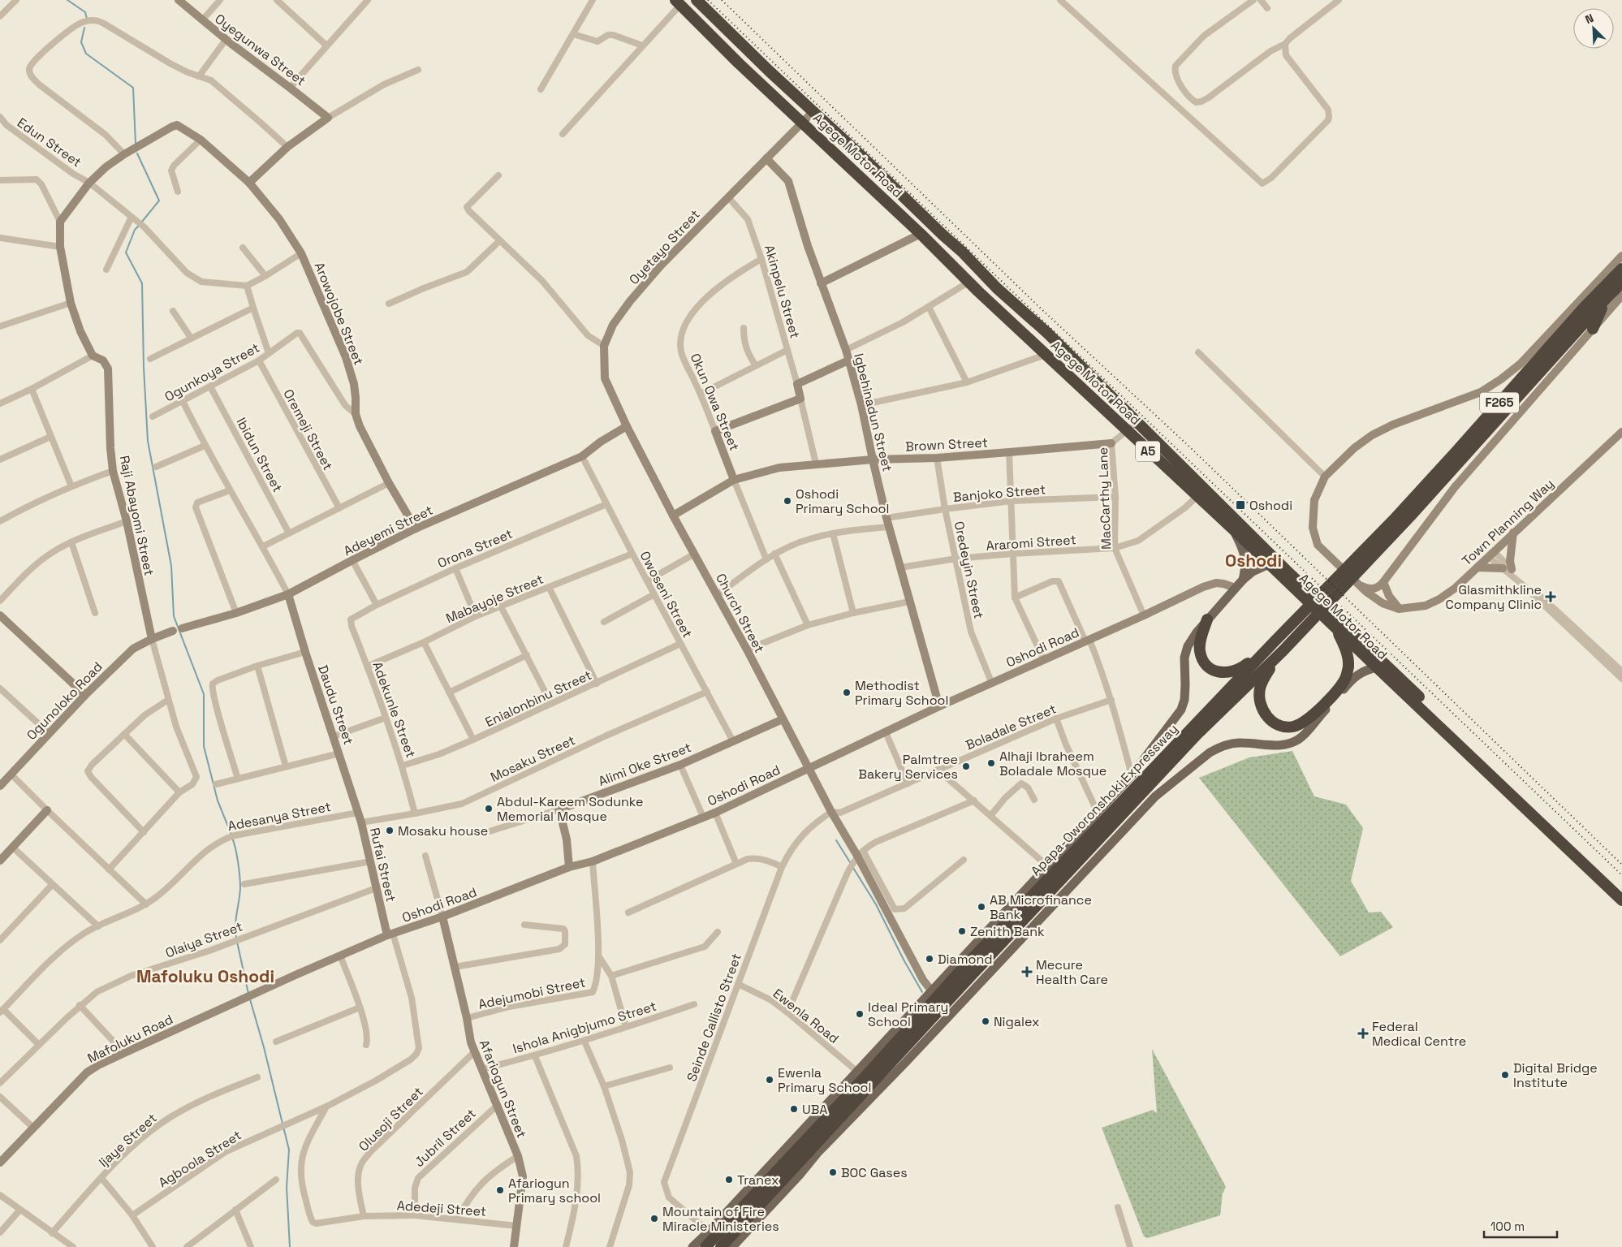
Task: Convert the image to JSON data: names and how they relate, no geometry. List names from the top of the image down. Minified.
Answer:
{"streets":{"highway":["Agege Motor Road","F265","A5","Apapa-Oworonshoki Expressway"],"street":["Oyegunwa Street","Edun Street","Oyetayo Street","Akinpelu Street","Arowojobe Street","Ogunkoya Street","Okun Owa Street","Igbehinadun Street","Oremeji Street","Brown Street","Ibidun Street","Banjoko Street","MacCarthy Lane","Raji Abayomi Street","Town Planning Way","Adeyemi Street","Araromi Street","Orona Street","Oredeyin Street","Owoseni Street","Mabayoje Street","Church Street","Oshodi Road","Enialonbinu Street","Ogunoloko Road","Daudu Street","Adekunle Street","Boladale Street","Mosaku Street","Alimi Oke Street","Adesanya Street","Rufai Street","Olaiya Street","Adejumobi Street","Ewenla Road","Seinde Callisto Street","Ishola Anigbjumo Street","Mafoluku Road","Afariogun Street","Olusoji Street","Jubril Street","Ijaye Street","Agboola Street","Adedeji Street"]},"crossings":[["Agege Motor Road","Oyetayo Street"],["Agege Motor Road","MacCarthy Lane"],["Agege Motor Road","Araromi Street"],["Agege Motor Road","Apapa-Oworonshoki Expressway"],["Oyetayo Street","Akinpelu Street"],["Oyetayo Street","Igbehinadun Street"],["Oyetayo Street","Adeyemi Street"],["Oyetayo Street","Church Street"],["Akinpelu Street","Okun Owa Street"],["Arowojobe Street","Ogunkoya Street"],["Arowojobe Street","Adeyemi Street"],["Ogunkoya Street","Oremeji Street"],["Ogunkoya Street","Ibidun Street"],["Okun Owa Street","Brown Street"],["Igbehinadun Street","Brown Street"],["Igbehinadun Street","Banjoko Street"],["Igbehinadun Street","Araromi Street"],["Igbehinadun Street","Oshodi Road"],["Brown Street","MacCarthy Lane"],["Brown Street","Oredeyin Street"],["Brown Street","Church Street"],["Banjoko Street","MacCarthy Lane"],["Banjoko Street","Oredeyin Street"],["MacCarthy Lane","Araromi Street"],["MacCarthy Lane","Oshodi Road"],["Raji Abayomi Street","Adeyemi Street"],["Raji Abayomi Street","Ogunoloko Road"],["Adeyemi Street","Owoseni Street"],["Adeyemi Street","Church Street"],["Adeyemi Street","Ogunoloko Road"],["Adeyemi Street","Daudu Street"],["Araromi Street","Oredeyin Street"],["Orona Street","Owoseni Street"],["Orona Street","Adekunle Street"],["Oredeyin Street","Oshodi Road"],["Owoseni Street","Mabayoje Street"],["Owoseni Street","Enialonbinu Street"],["Owoseni Street","Mosaku Street"],["Owoseni Street","Alimi Oke Street"],["Mabayoje Street","Adekunle Street"],["Church Street","Oshodi Road"],["Church Street","Boladale Street"],["Church Street","Alimi Oke Street"],["Church Street","Apapa-Oworonshoki Expressway"],["Church Street","Seinde Callisto Street"],["Oshodi Road","Apapa-Oworonshoki Expressway"],["Oshodi Road","Rufai Street"],["Oshodi Road","Adejumobi Street"],["Oshodi Road","Mafoluku Road"],["Oshodi Road","Afariogun Street"],["Oshodi Road","Agboola Street"],["Enialonbinu Street","Adekunle Street"],["Daudu Street","Mosaku Street"],["Daudu Street","Adesanya Street"],["Daudu Street","Rufai Street"],["Adekunle Street","Mosaku Street"],["Boladale Street","Seinde Callisto Street"],["Mosaku Street","Rufai Street"],["Apapa-Oworonshoki Expressway","Ewenla Road"],["Apapa-Oworonshoki Expressway","Seinde Callisto Street"],["Rufai Street","Olaiya Street"],["Rufai Street","Agboola Street"],["Adejumobi Street","Afariogun Street"],["Ewenla Road","Seinde Callisto Street"],["Ishola Anigbjumo Street","Afariogun Street"],["Afariogun Street","Olusoji Street"],["Afariogun Street","Jubril Street"],["Afariogun Street","Adedeji Street"],["Olusoji Street","Adedeji Street"],["Jubril Street","Adedeji Street"],["Agboola Street","Adedeji Street"]],"districts":["Oshodi","Mafoluku Oshodi"],"places":{"other":["Oshodi Primary School","Methodist Primary School","Alhaji Ibraheem Boladale Mosque","Palmtree Bakery Services","Abdul-Kareem Sodunke Memorial Mosque","Mosaku house","AB Microfinance Bank","Zenith Bank","Diamond","Ideal Primary School","Nigalex","Digital Bridge Institute","Ewenla Primary School","UBA","BOC Gases","Tranex","Afariogun Primary school","Mountain of Fire Miracle Ministeries"],"transit":["Oshodi"],"health":["Glasmithkline Company Clinic","Mecure Health Care","Federal Medical Centre"]},"scale_bar":"100 m","north":"top left"}
